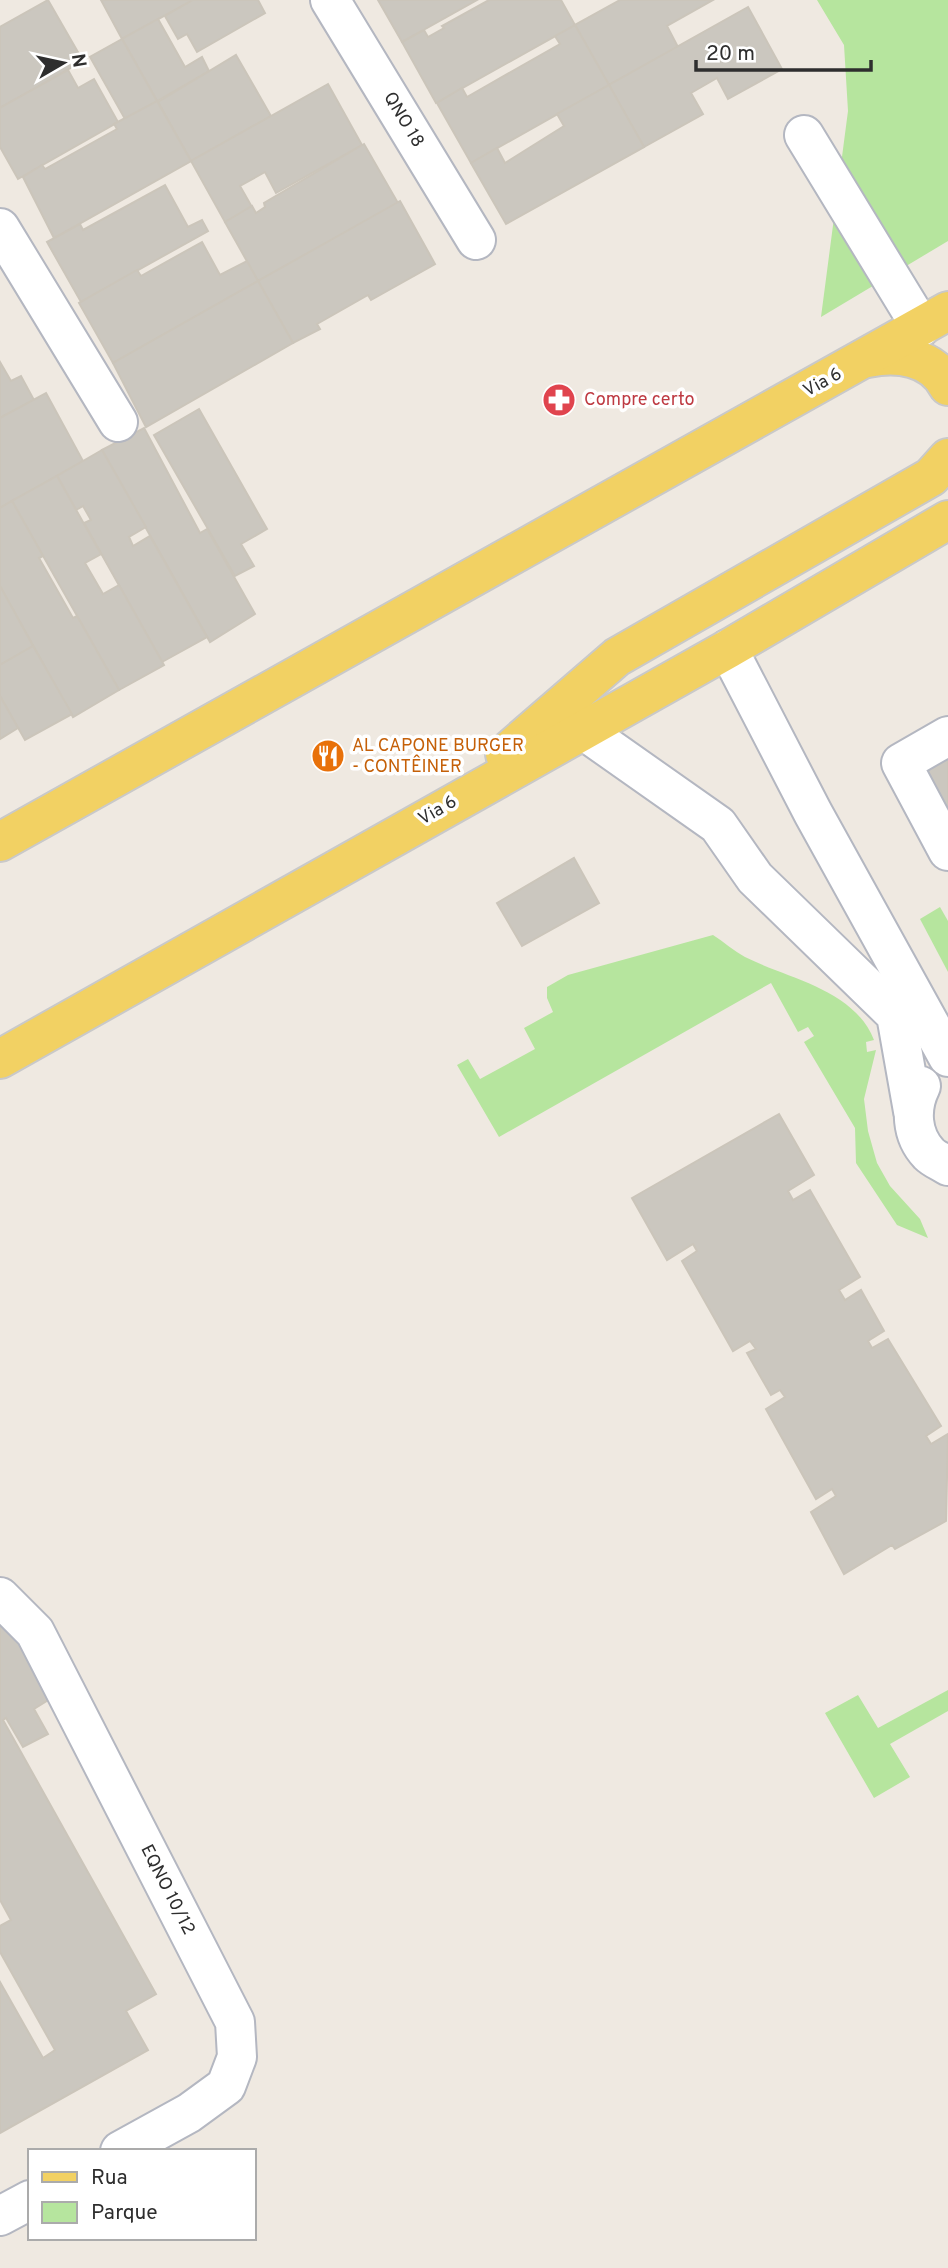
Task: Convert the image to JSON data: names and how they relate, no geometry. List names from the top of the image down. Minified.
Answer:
{"streets":{"main road":["Via 6"],"street":["QNO 18","EQNO 10/12"]},"places":{"pharmacy":["Compre certo"],"restaurant":["AL CAPONE BURGER - CONTÊINER"]},"legend":["Rua","Parque"],"scale_bar":"20 m","north":"right"}
